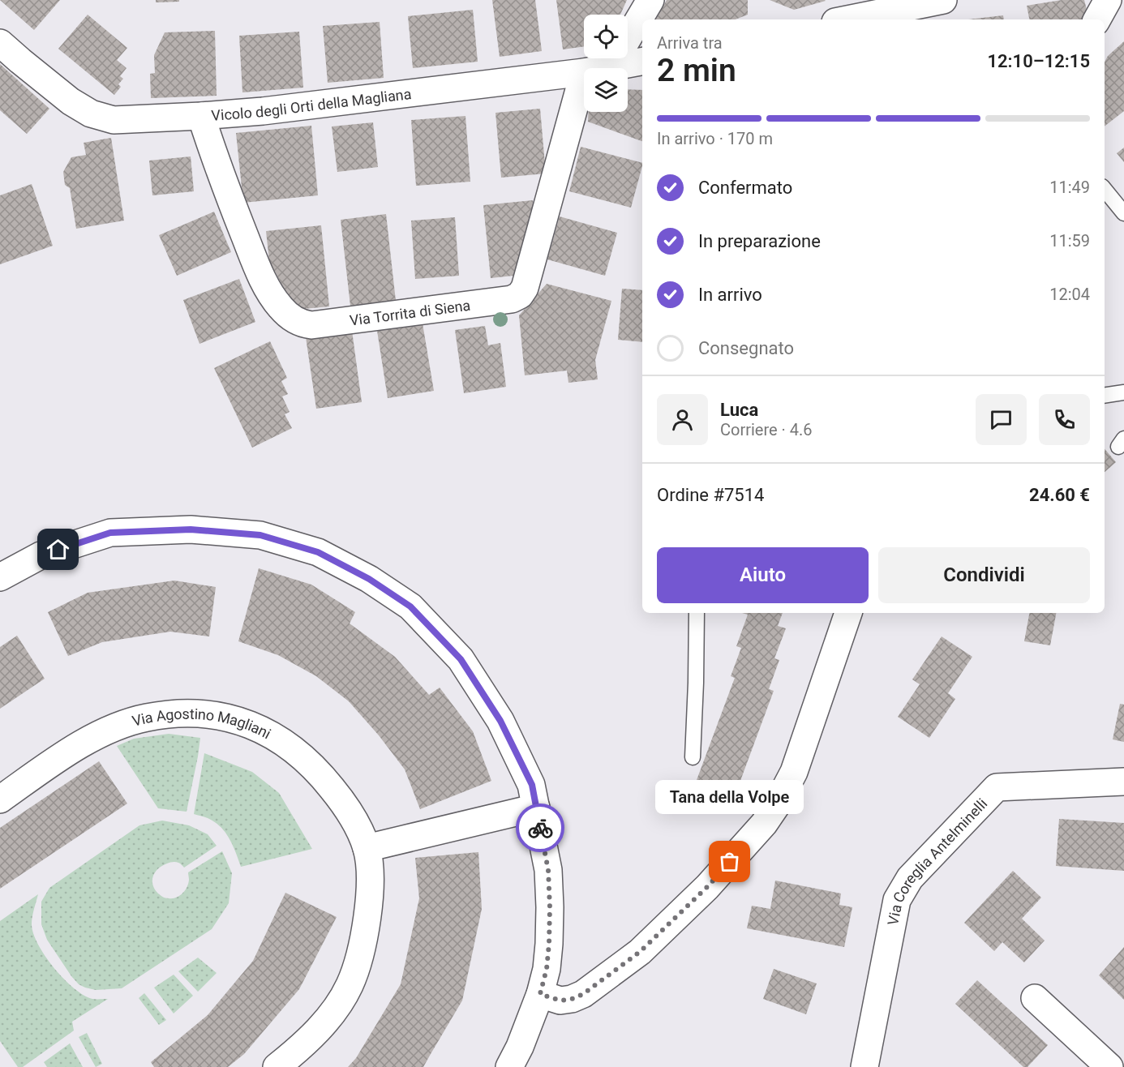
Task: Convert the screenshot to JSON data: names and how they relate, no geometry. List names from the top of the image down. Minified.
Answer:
{"streets":{"street":["Vicolo degli Orti della Magliana","Via Torrita di Siena","Via Agostino Magliani","Via Coreglia Antelminelli"]},"crossings":[["Vicolo degli Orti della Magliana","Via Torrita di Siena"]],"places":["Tana della Volpe"],"page":{"heading":["2 min","Arriva tra","12:10–12:15"],"panel":["Luca","Corriere · 4.6","Ordine #7514","24.60 €"],"bar":"In arrivo · 170 m","list":[["Confermato","11:49"],["In preparazione","11:59"],["In arrivo","12:04"],"Consegnato"],"buttons":["Aiuto","Condividi"],"bubble":"Tana della Volpe"}}
